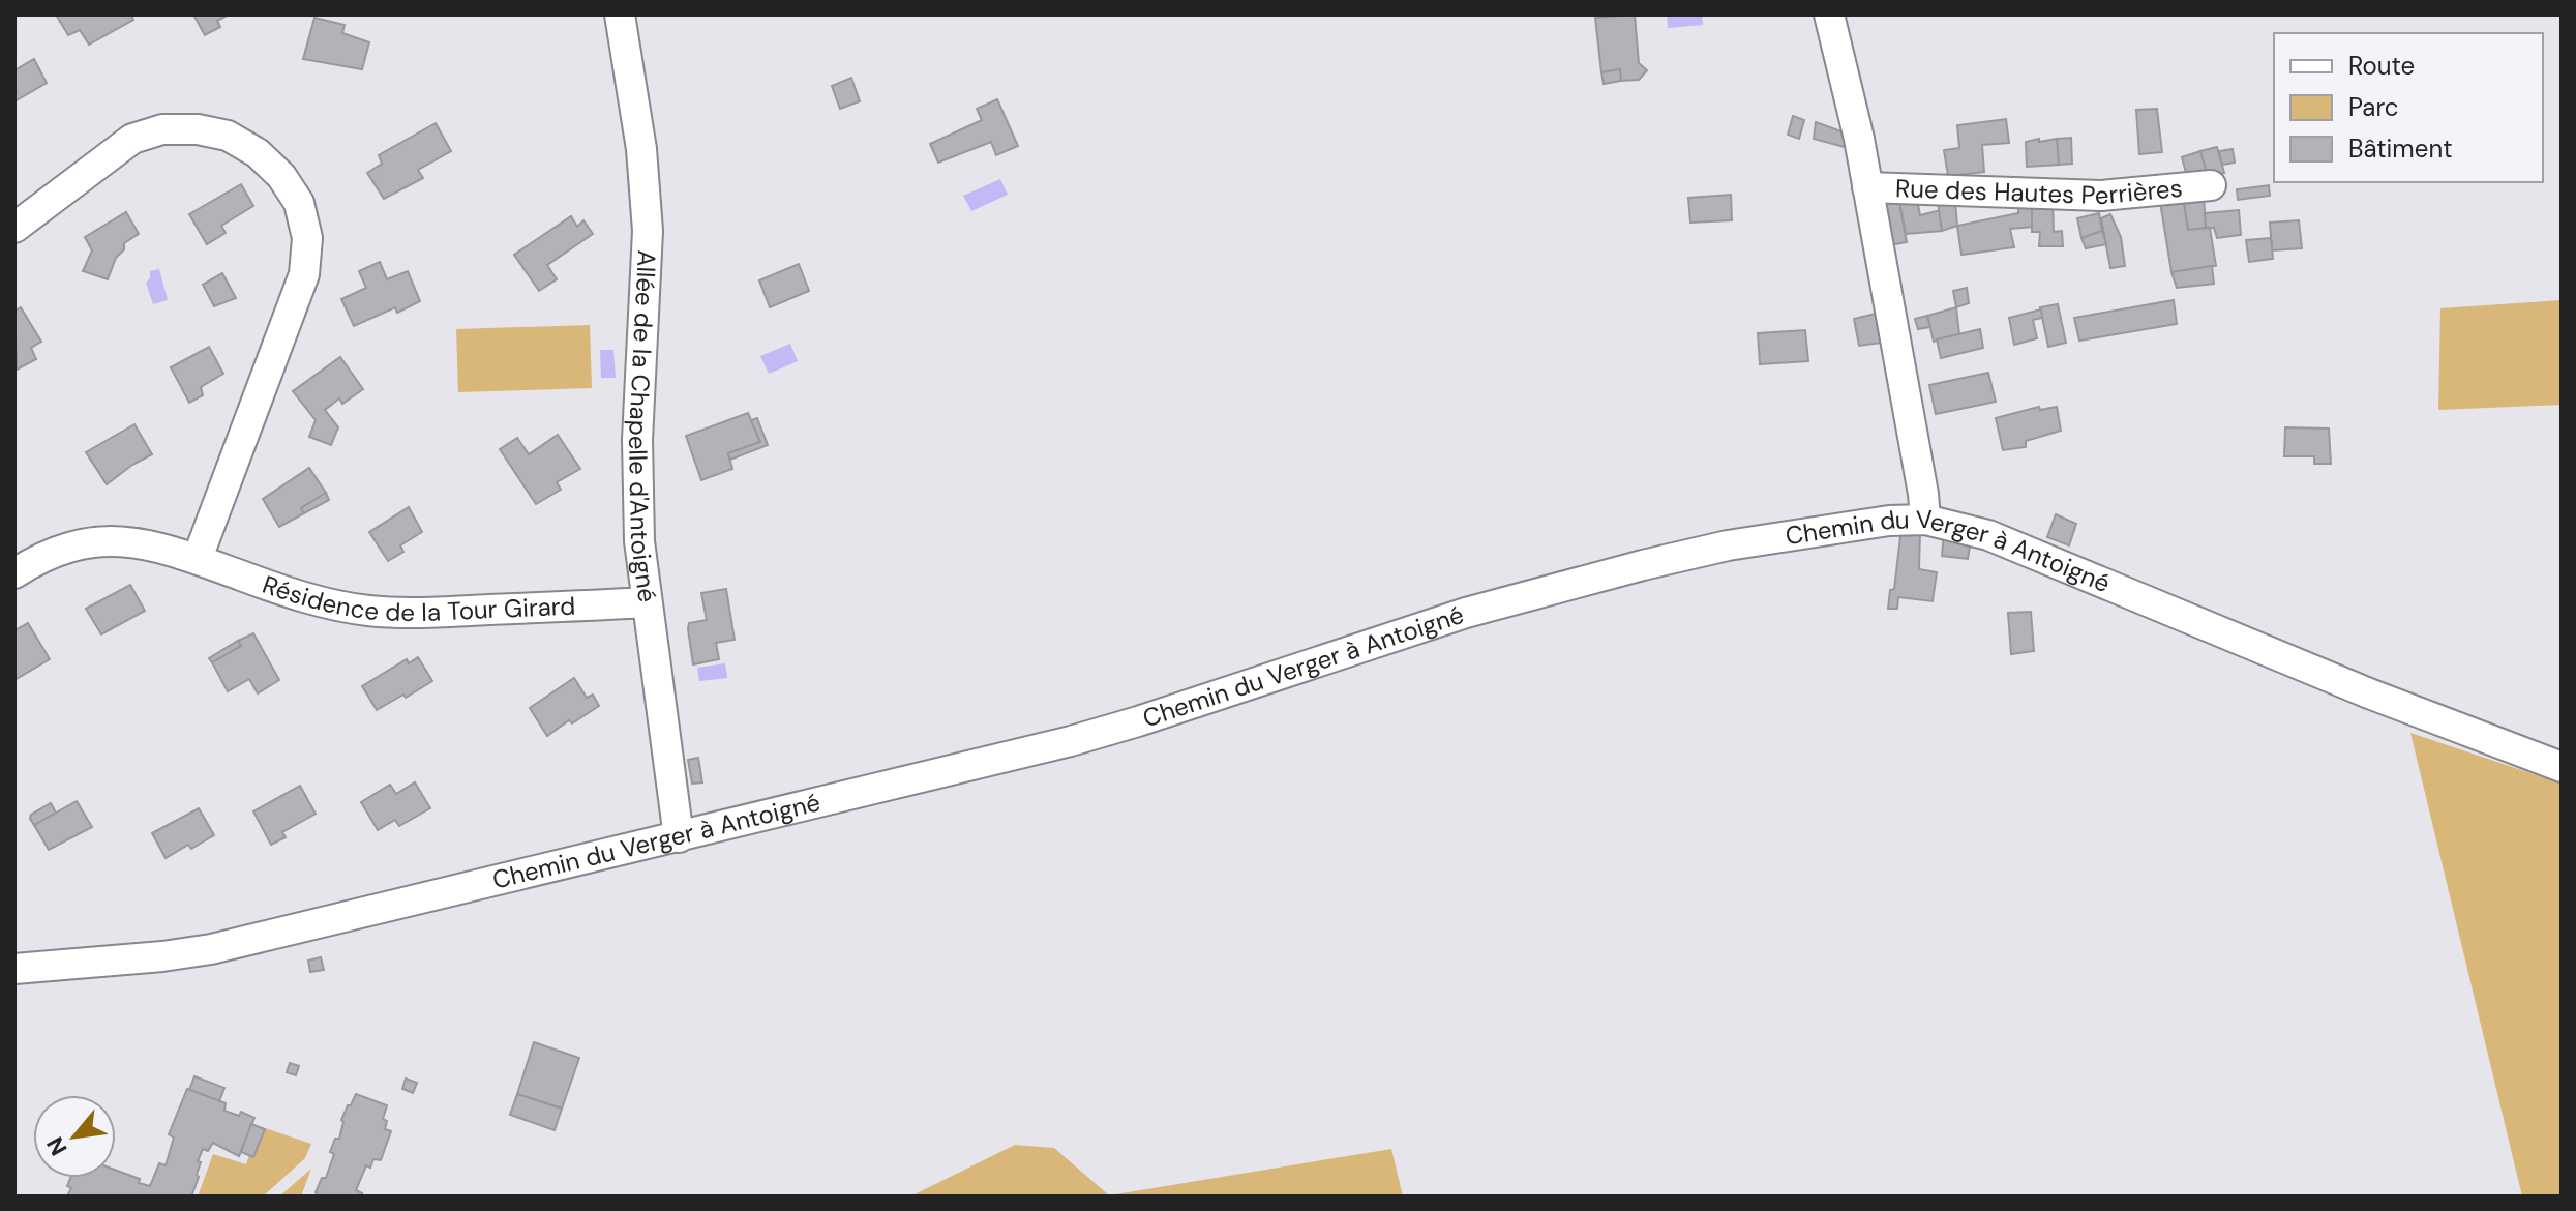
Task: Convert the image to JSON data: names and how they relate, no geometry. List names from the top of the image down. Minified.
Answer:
{"streets":{"street":["Rue des Hautes Perrières","Allée de la Chapelle d'Antoigné","Chemin du Verger à Antoigné","Résidence de la Tour Girard"]},"crossings":[["Rue des Hautes Perrières","Chemin du Verger à Antoigné"],["Allée de la Chapelle d'Antoigné","Chemin du Verger à Antoigné"],["Allée de la Chapelle d'Antoigné","Résidence de la Tour Girard"]],"legend":["Route","Parc","Bâtiment"],"north":"bottom left"}
